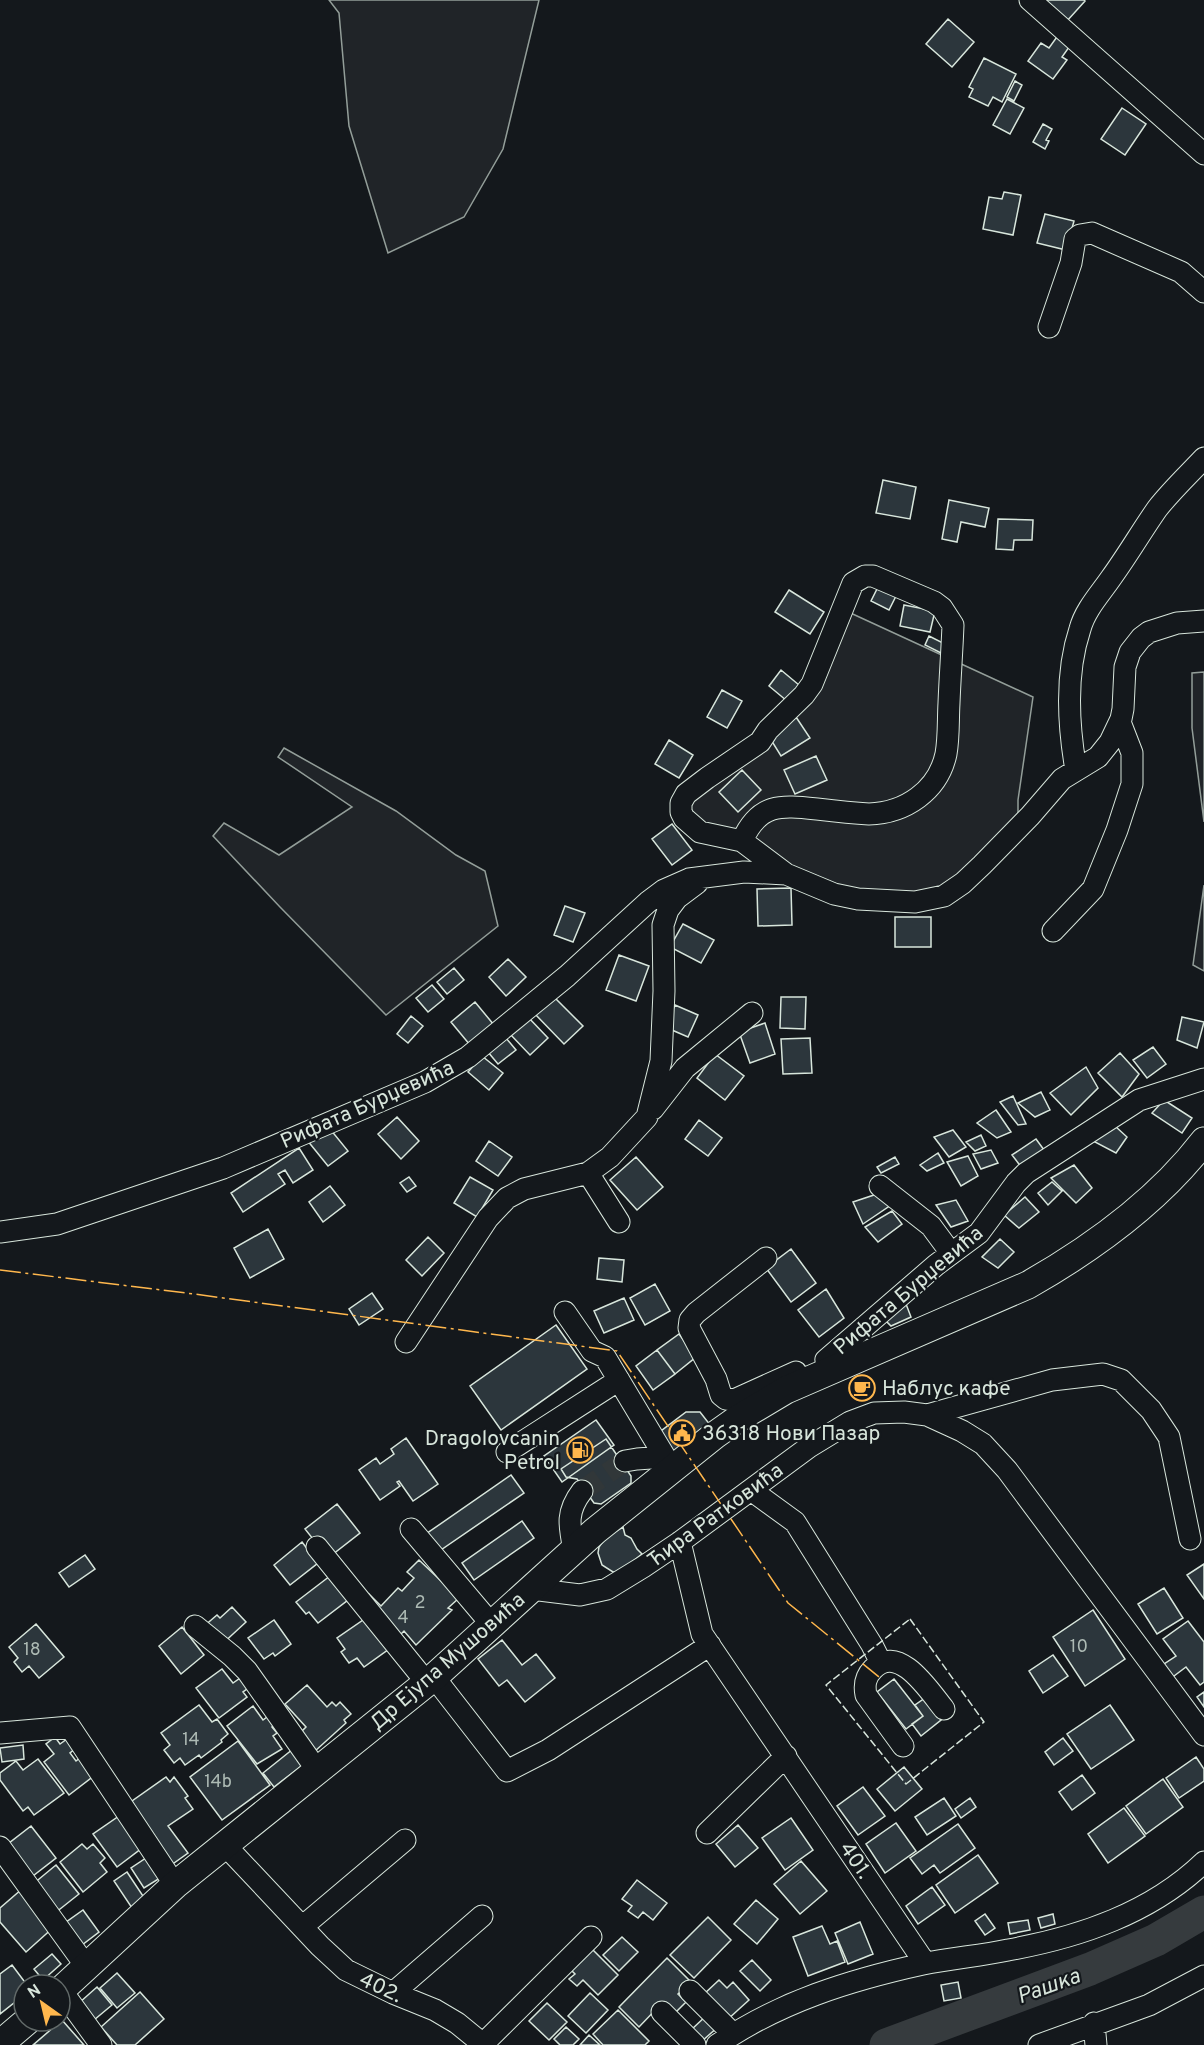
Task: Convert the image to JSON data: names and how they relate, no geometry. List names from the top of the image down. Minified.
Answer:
{"streets":{"main road":["Рифата Бурџевића","Др Ејупа Мушовића"],"street":["Ћира Ратковића","401.","402."]},"crossings":[["Рифата Бурџевића","Др Ејупа Мушовића"],["Ћира Ратковића","Др Ејупа Мушовића"],["Ћира Ратковића","401."],["Др Ејупа Мушовића","402."]],"water":["Рашка"],"places":{"cafe":["Наблус кафе"],"public building":["36318 Нови Пазар"],"fuel station":["Dragolovcanin Petrol"]},"house_numbers":["2","4","10","18","14","14b"],"north":"top left"}
